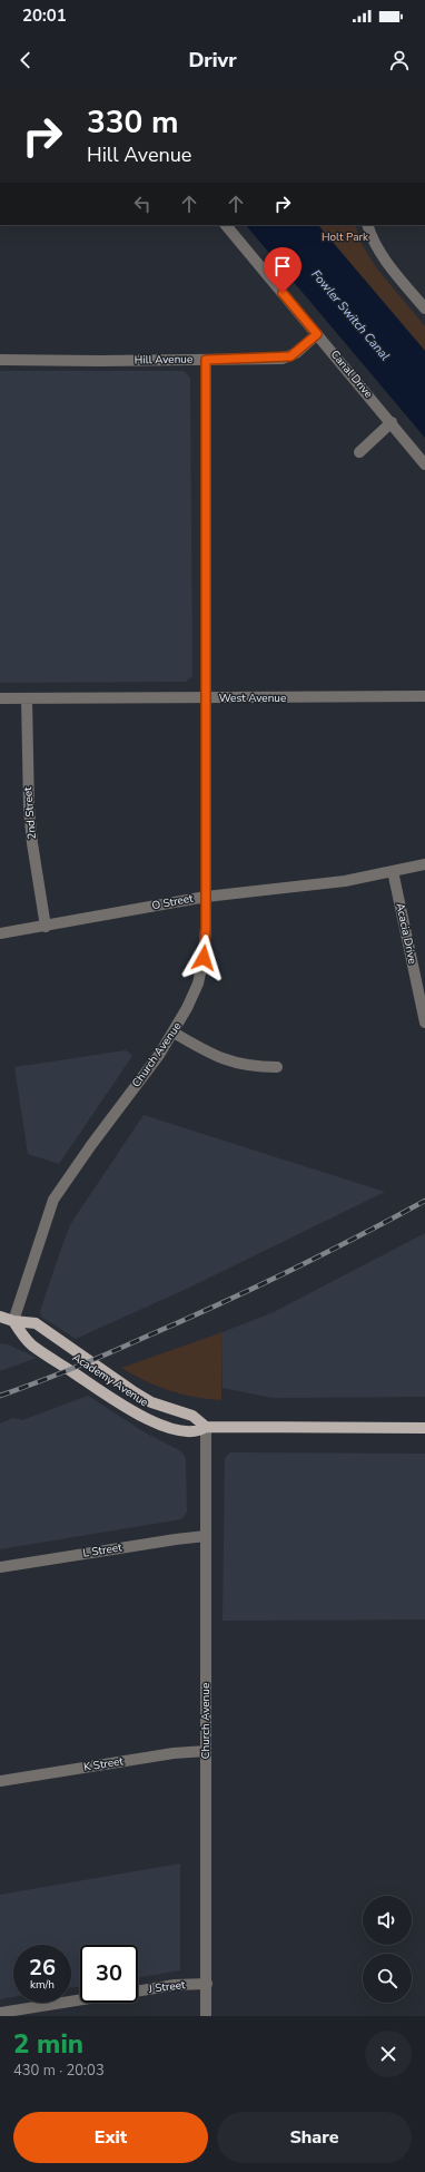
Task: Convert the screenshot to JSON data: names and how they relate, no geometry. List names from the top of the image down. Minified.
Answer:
{"streets":{"main road":["Academy Avenue"],"street":["Hill Avenue","Canal Drive","West Avenue","2nd Street","O Street","Acacia Drive","Church Avenue","L Street","K Street","J Street"]},"crossings":[["Hill Avenue","Canal Drive"],["Hill Avenue","Church Avenue"],["West Avenue","2nd Street"],["West Avenue","Church Avenue"],["2nd Street","O Street"],["O Street","Acacia Drive"],["O Street","Church Avenue"],["Church Avenue","Academy Avenue"],["Church Avenue","L Street"],["Church Avenue","K Street"],["Church Avenue","J Street"]],"water":["Fowler Switch Canal"],"parks":["Holt Park"],"page":{"status":"20:01","header":"Drivr","turn":["330 m","Hill Avenue"],"speed":"26 km/h","limit":"30","heading":["2 min","430 m · 20:03"],"buttons":["Exit","Share"]}}
